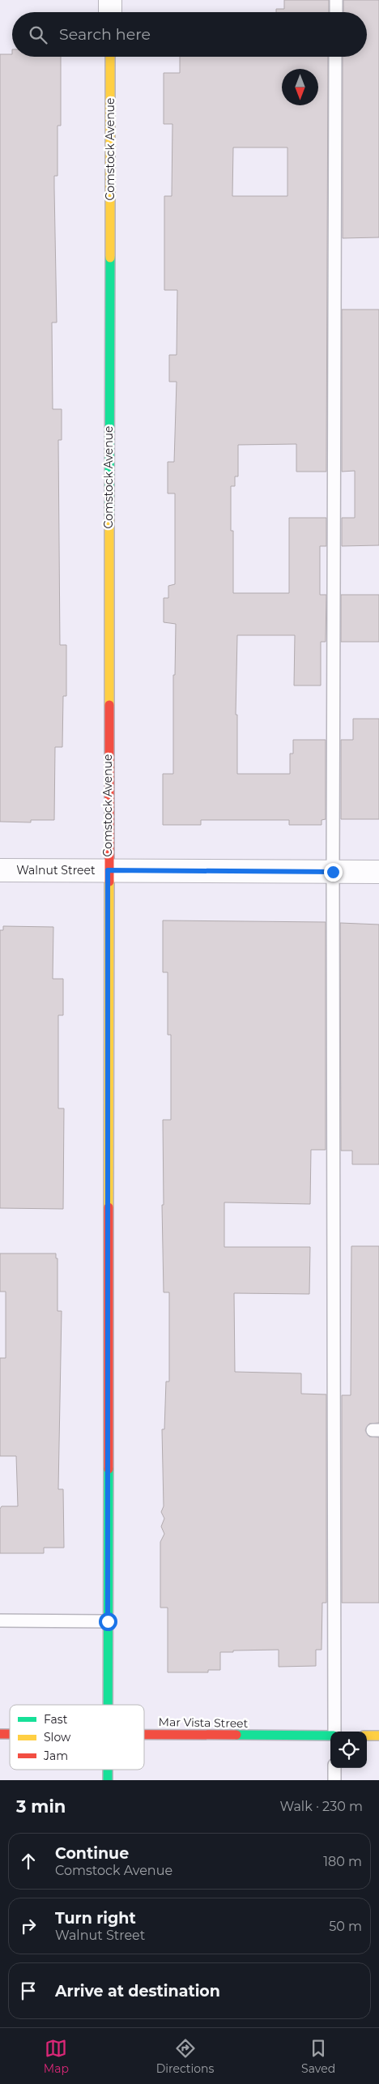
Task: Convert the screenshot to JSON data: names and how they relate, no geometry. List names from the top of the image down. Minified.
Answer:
{"streets":{"street":["Comstock Avenue","Walnut Street","Mar Vista Street"]},"crossings":[["Comstock Avenue","Walnut Street"]],"legend":["Fast","Slow","Jam"],"north":"bottom","page":{"search":"Search here","heading":["3 min","Walk · 230 m"],"list":[["Continue","Comstock Avenue","180 m"],["Turn right","Walnut Street","50 m"],"Arrive at destination"],"nav":["Map","Directions","Saved"]}}
